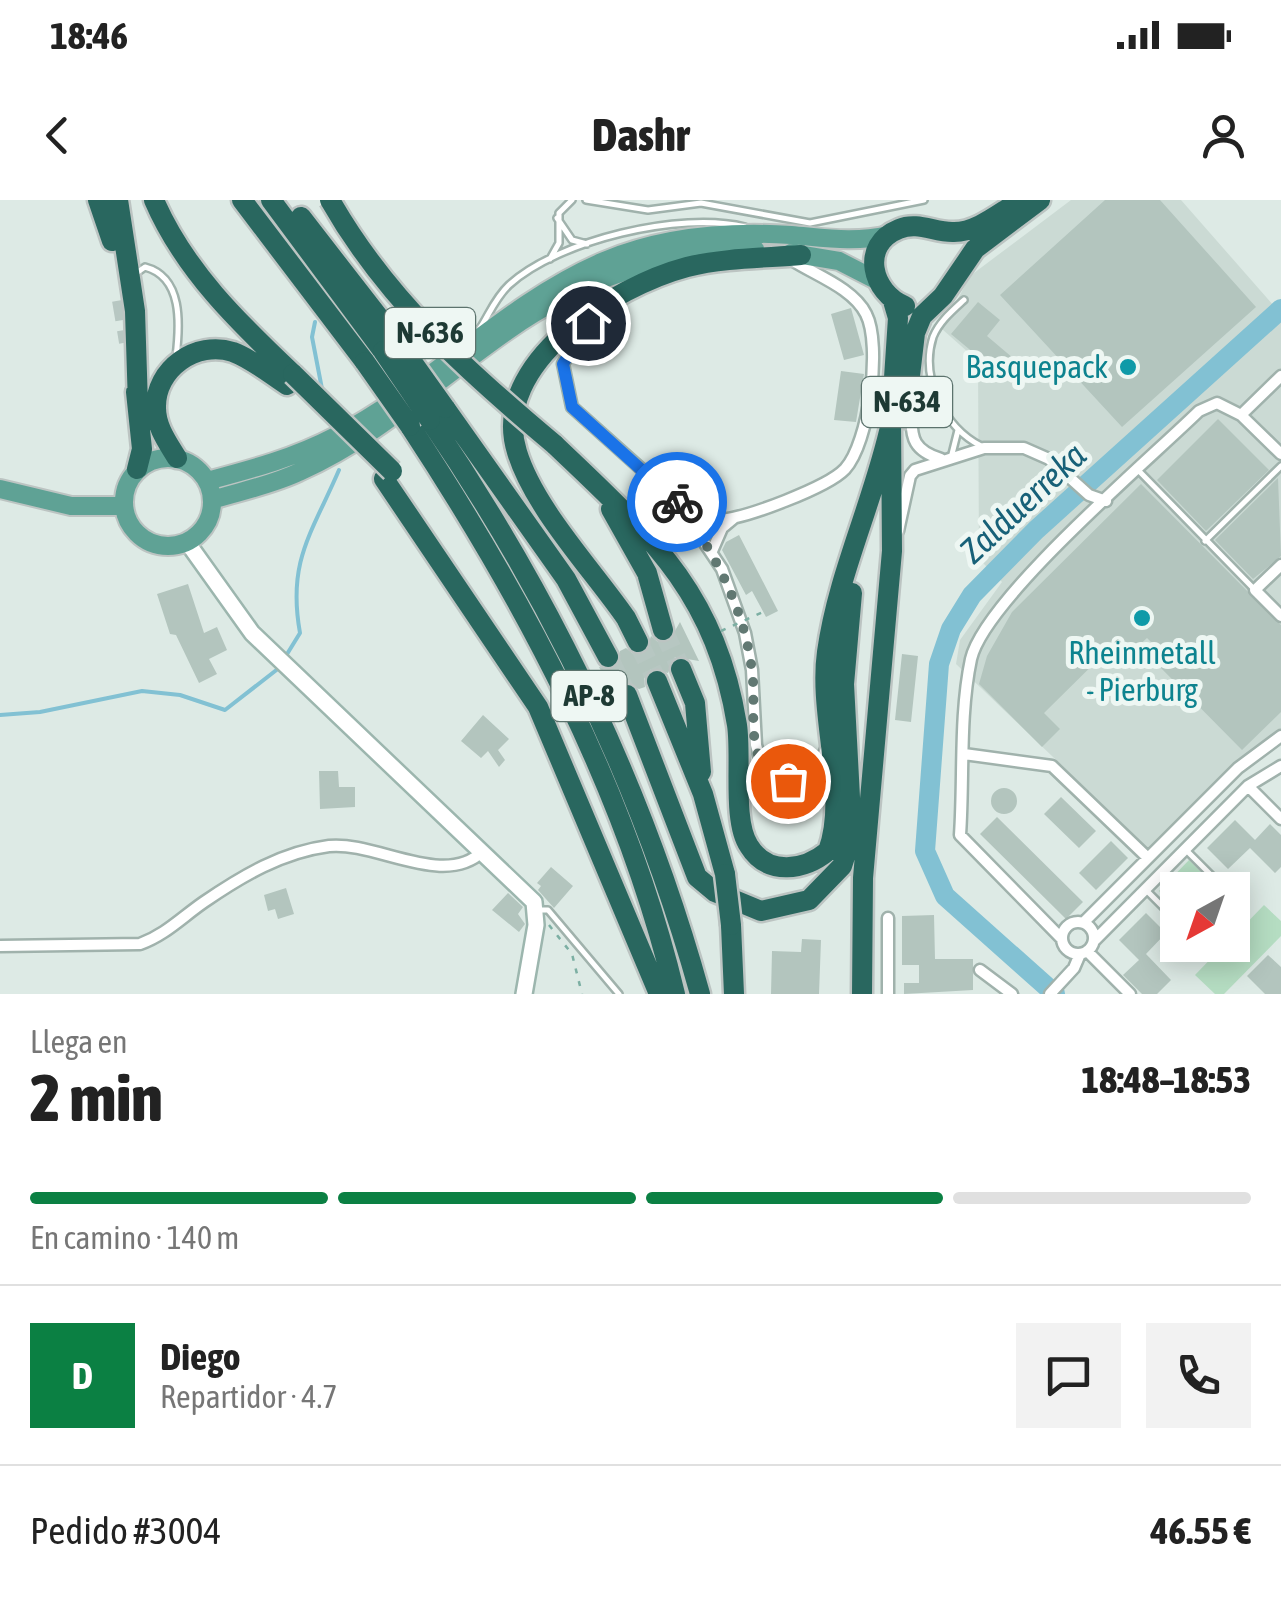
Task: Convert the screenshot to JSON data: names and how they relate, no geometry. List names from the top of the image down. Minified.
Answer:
{"streets":{"highway":["N-636","N-634","AP-8"]},"water":["Zalduerreka"],"places":["Basquepack","Rheinmetall - Pierburg"],"north":"bottom left","page":{"status":"18:46","header":"Dashr","heading":["2 min","Llega en","18:48–18:53"],"panel":["Diego","Repartidor · 4.7","Pedido #3004","46.55 €"],"bar":"En camino · 140 m","round":"D"}}
